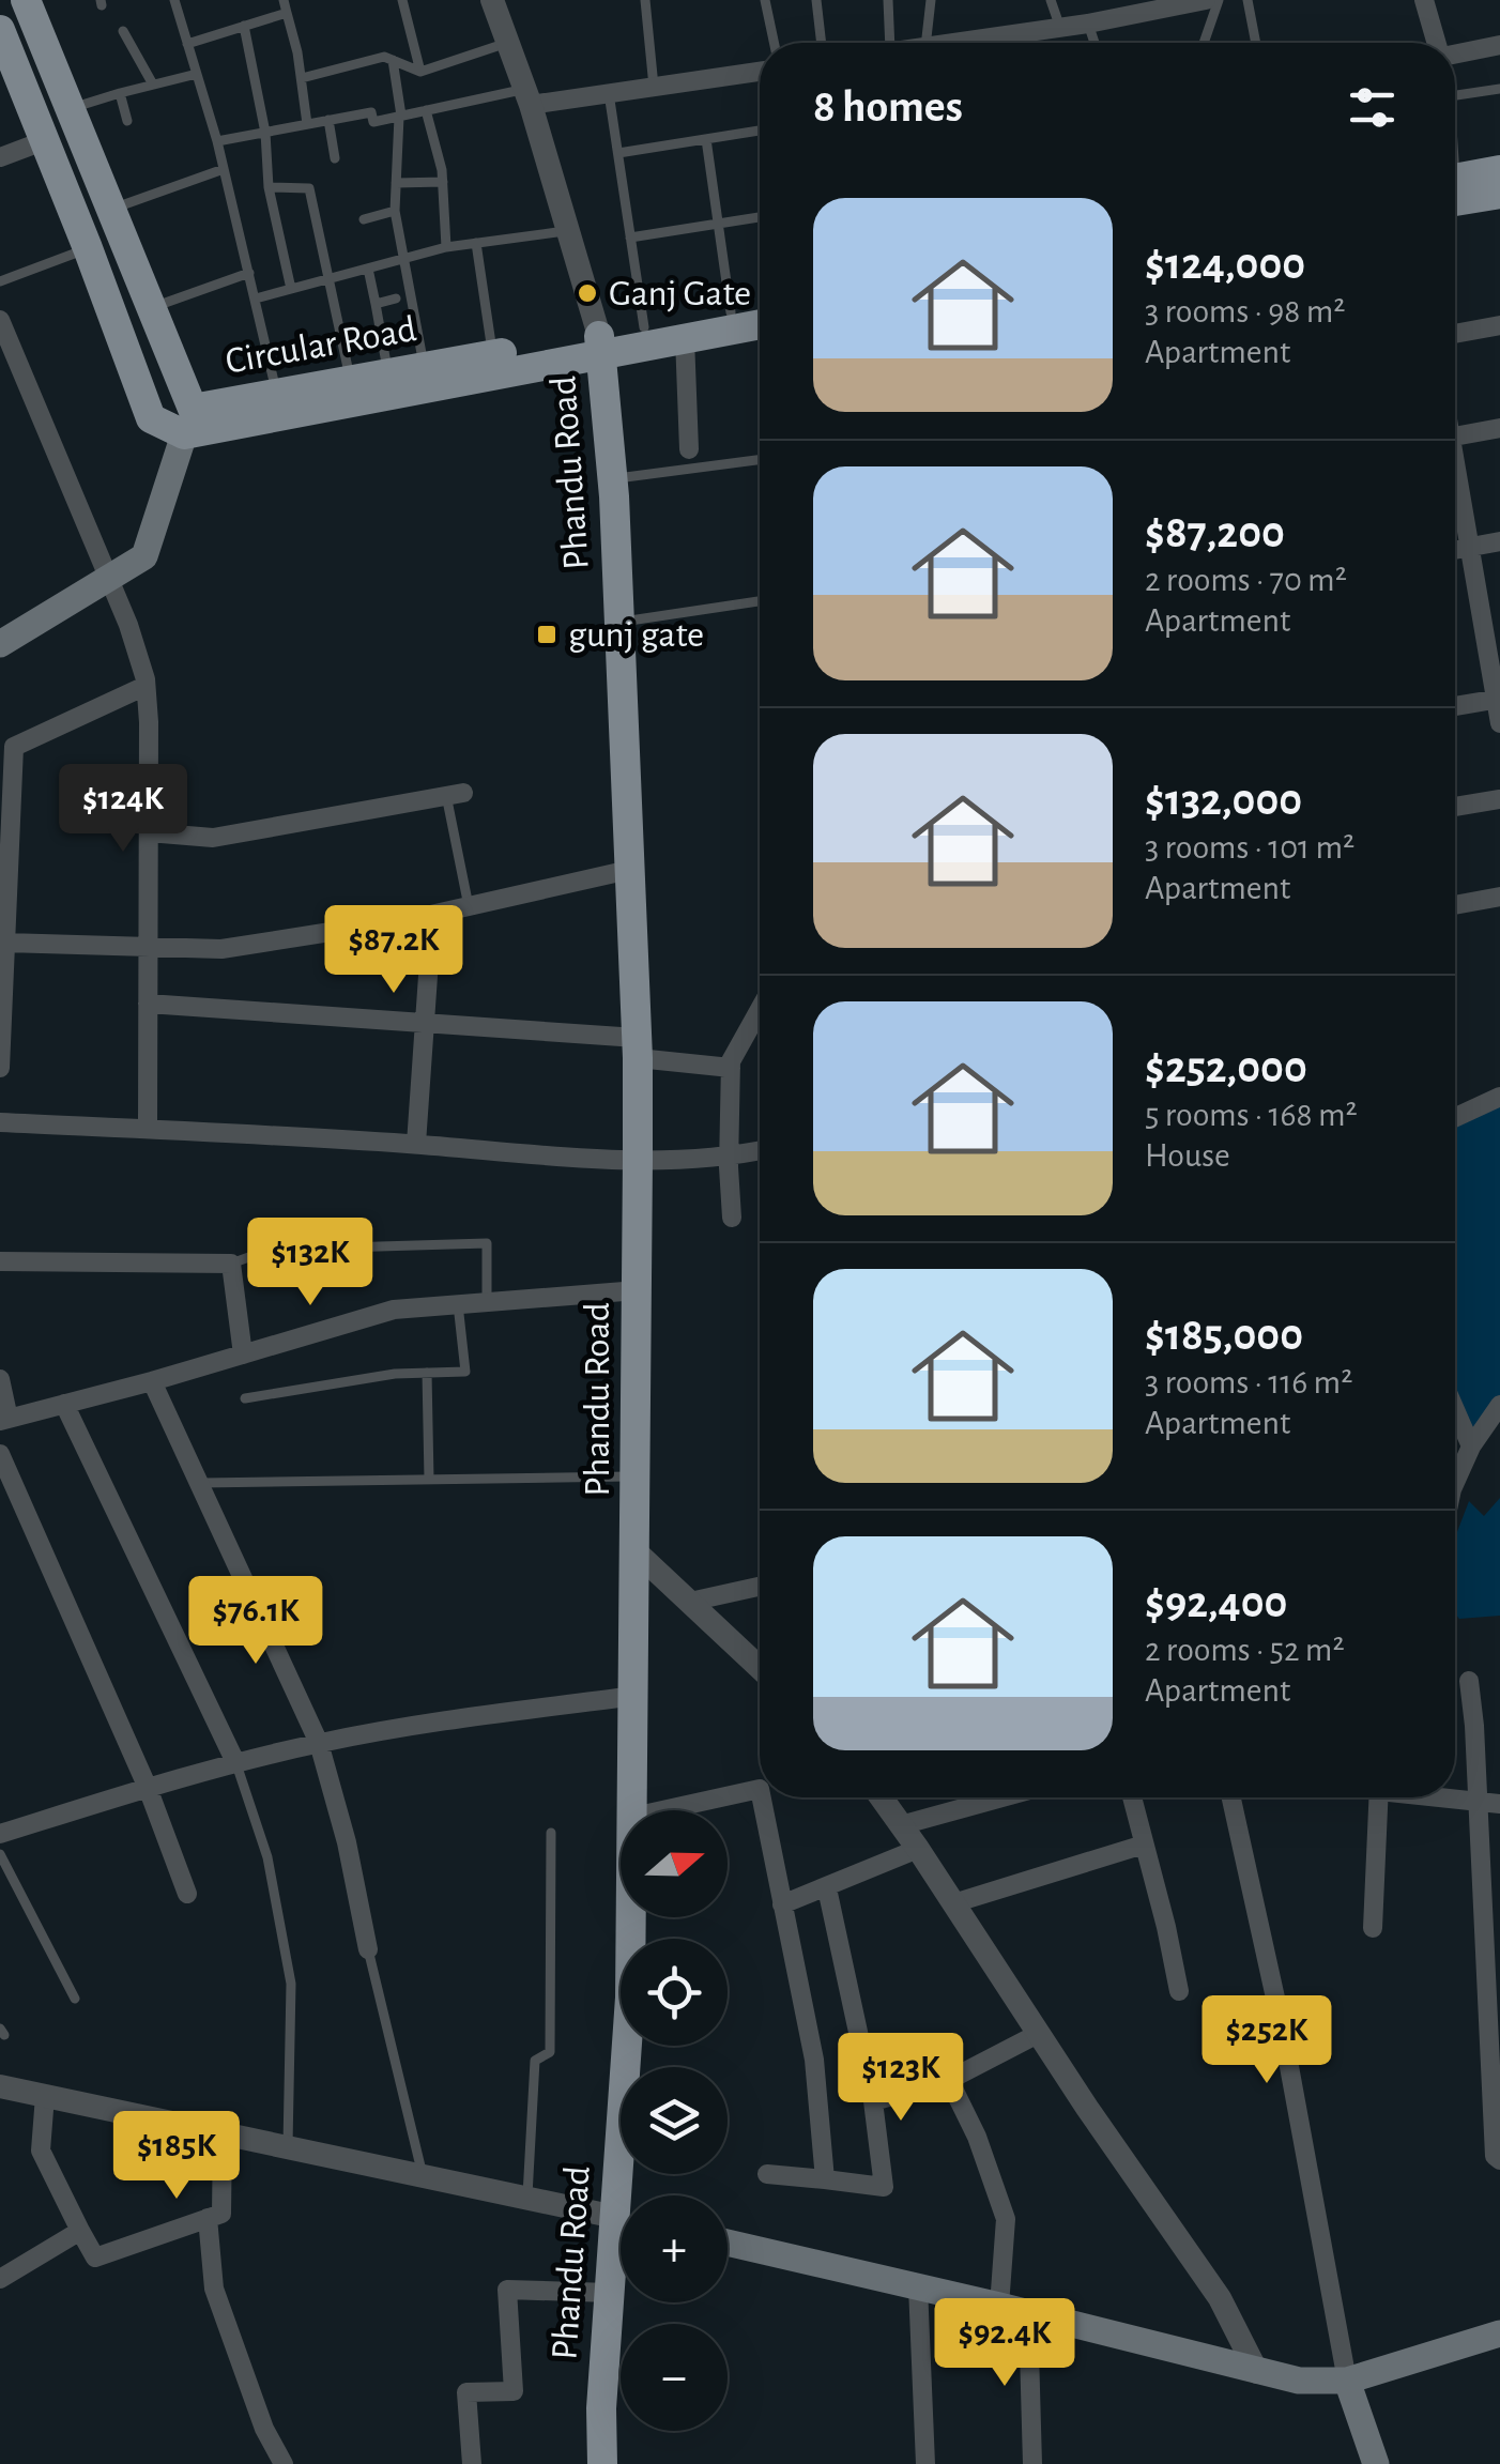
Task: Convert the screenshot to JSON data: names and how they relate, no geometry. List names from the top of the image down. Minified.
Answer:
{"streets":{"main road":["Circular Road","Phandu Road"]},"crossings":[["Circular Road","Phandu Road"]],"places":{"other":["Ganj Gate"],"transit":["gunj gate"]},"north":"right","page":{"heading":"8 homes","list":[{"name":"$124,000","note":"3 rooms · 98 m² · Apartment"},{"name":"$87,200","note":"2 rooms · 70 m² · Apartment"},{"name":"$132,000","note":"3 rooms · 101 m² · Apartment"},{"name":"$252,000","note":"5 rooms · 168 m² · House"},{"name":"$185,000","note":"3 rooms · 116 m² · Apartment"},{"name":"$92,400","note":"2 rooms · 52 m² · Apartment"}],"price":["$124K","$87.2K","$132K","$76.1K","$252K","$123K","$185K","$92.4K"],"map_buttons":["+","−"]}}
